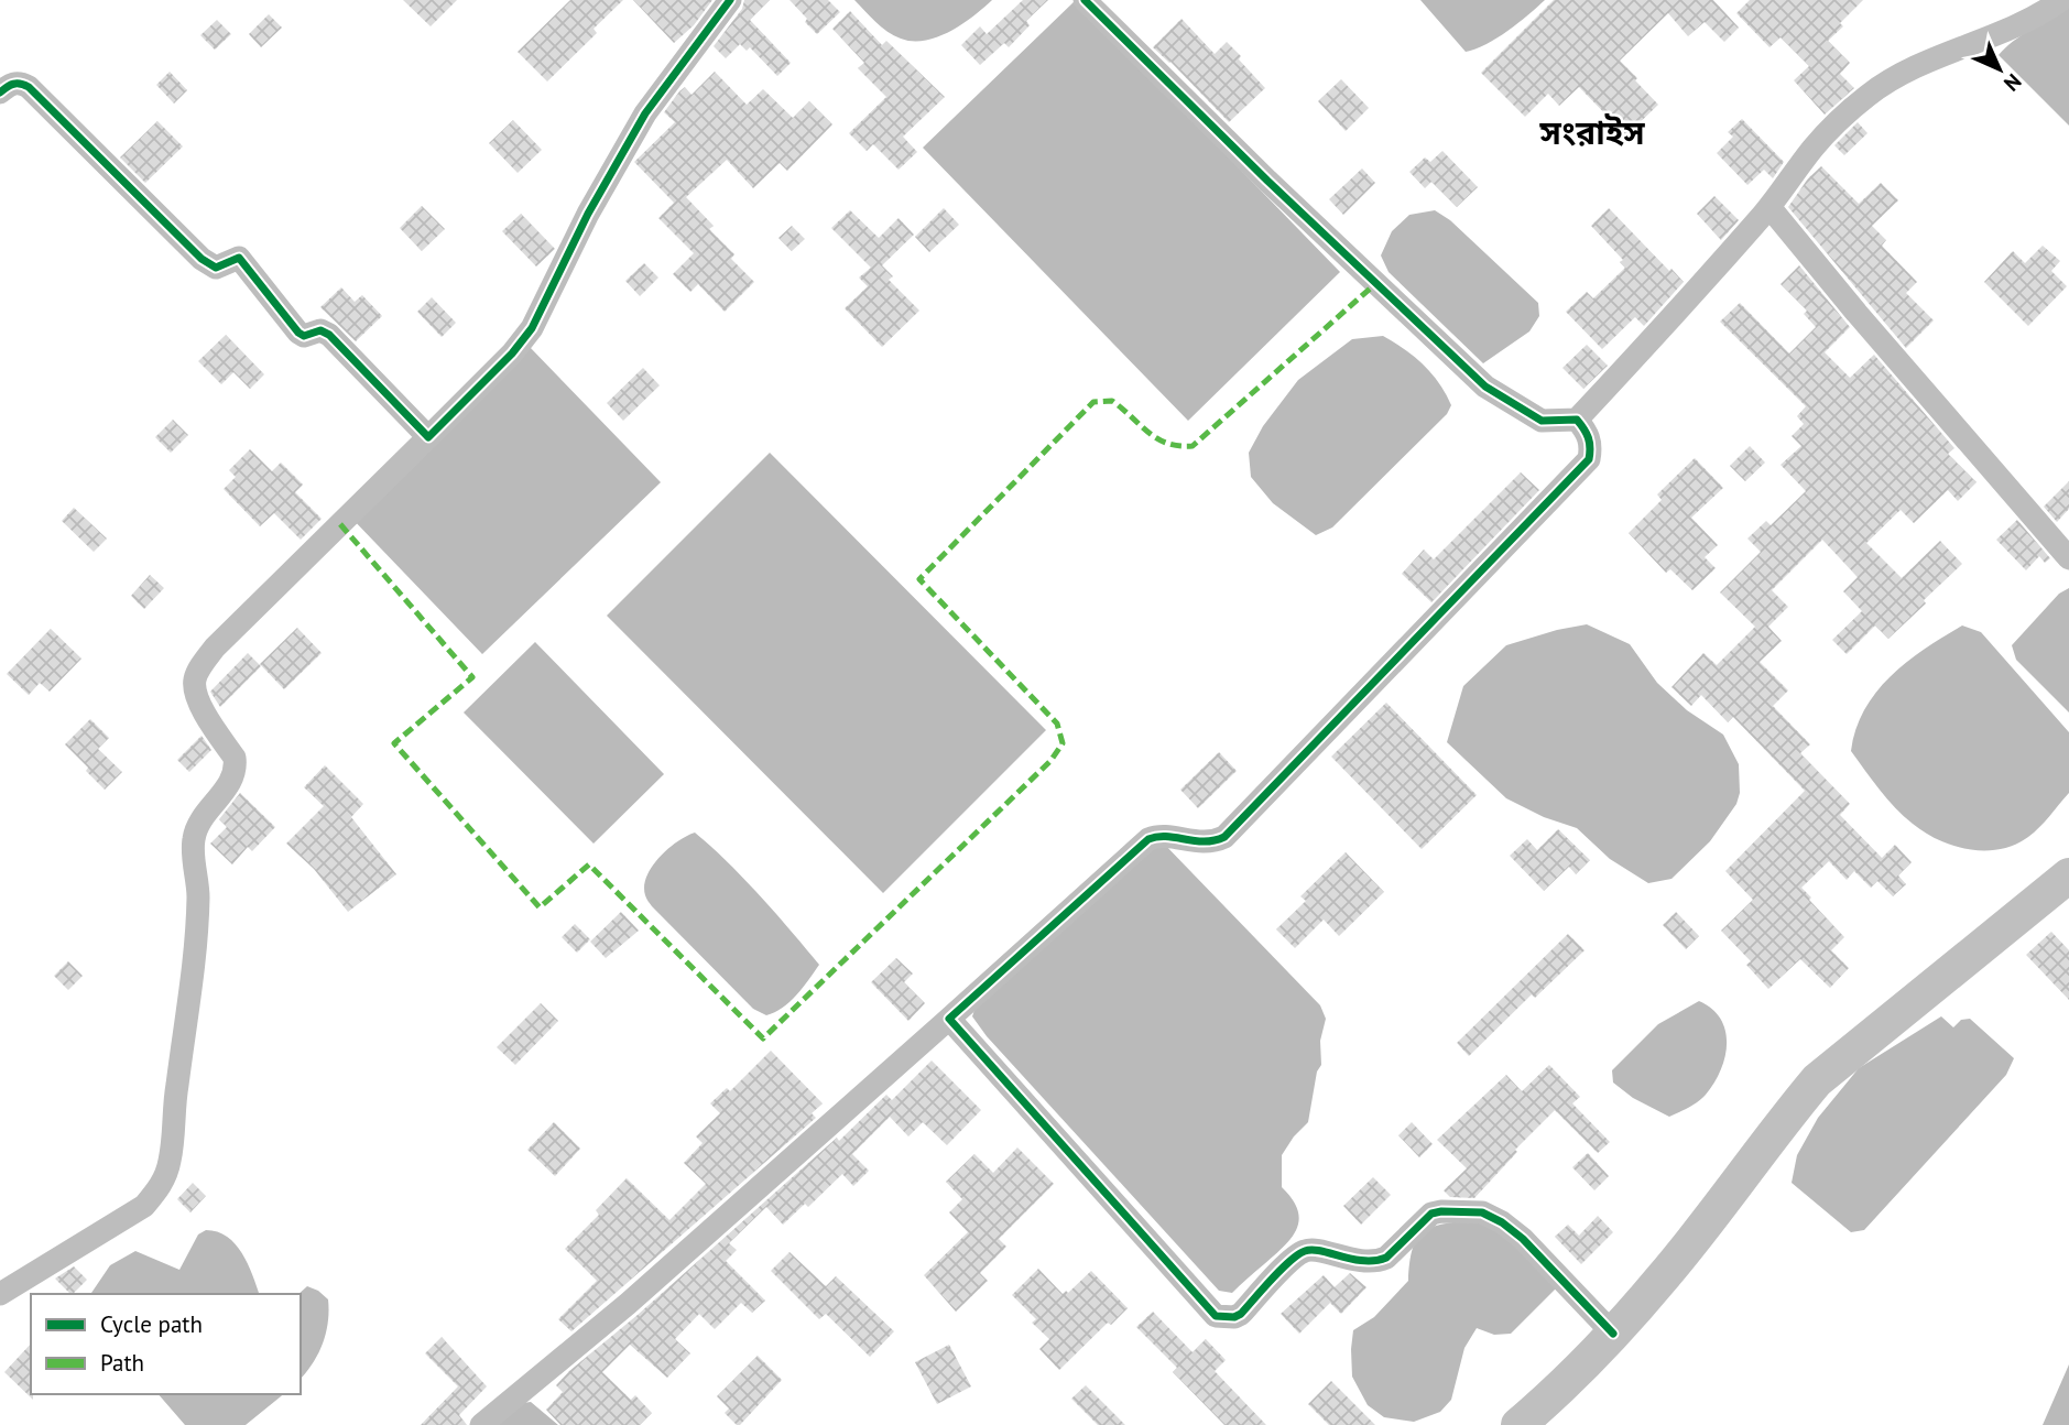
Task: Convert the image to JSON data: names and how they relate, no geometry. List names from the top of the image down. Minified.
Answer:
{"districts":["সংরাইস"],"legend":["Cycle path","Path"],"north":"bottom right"}
